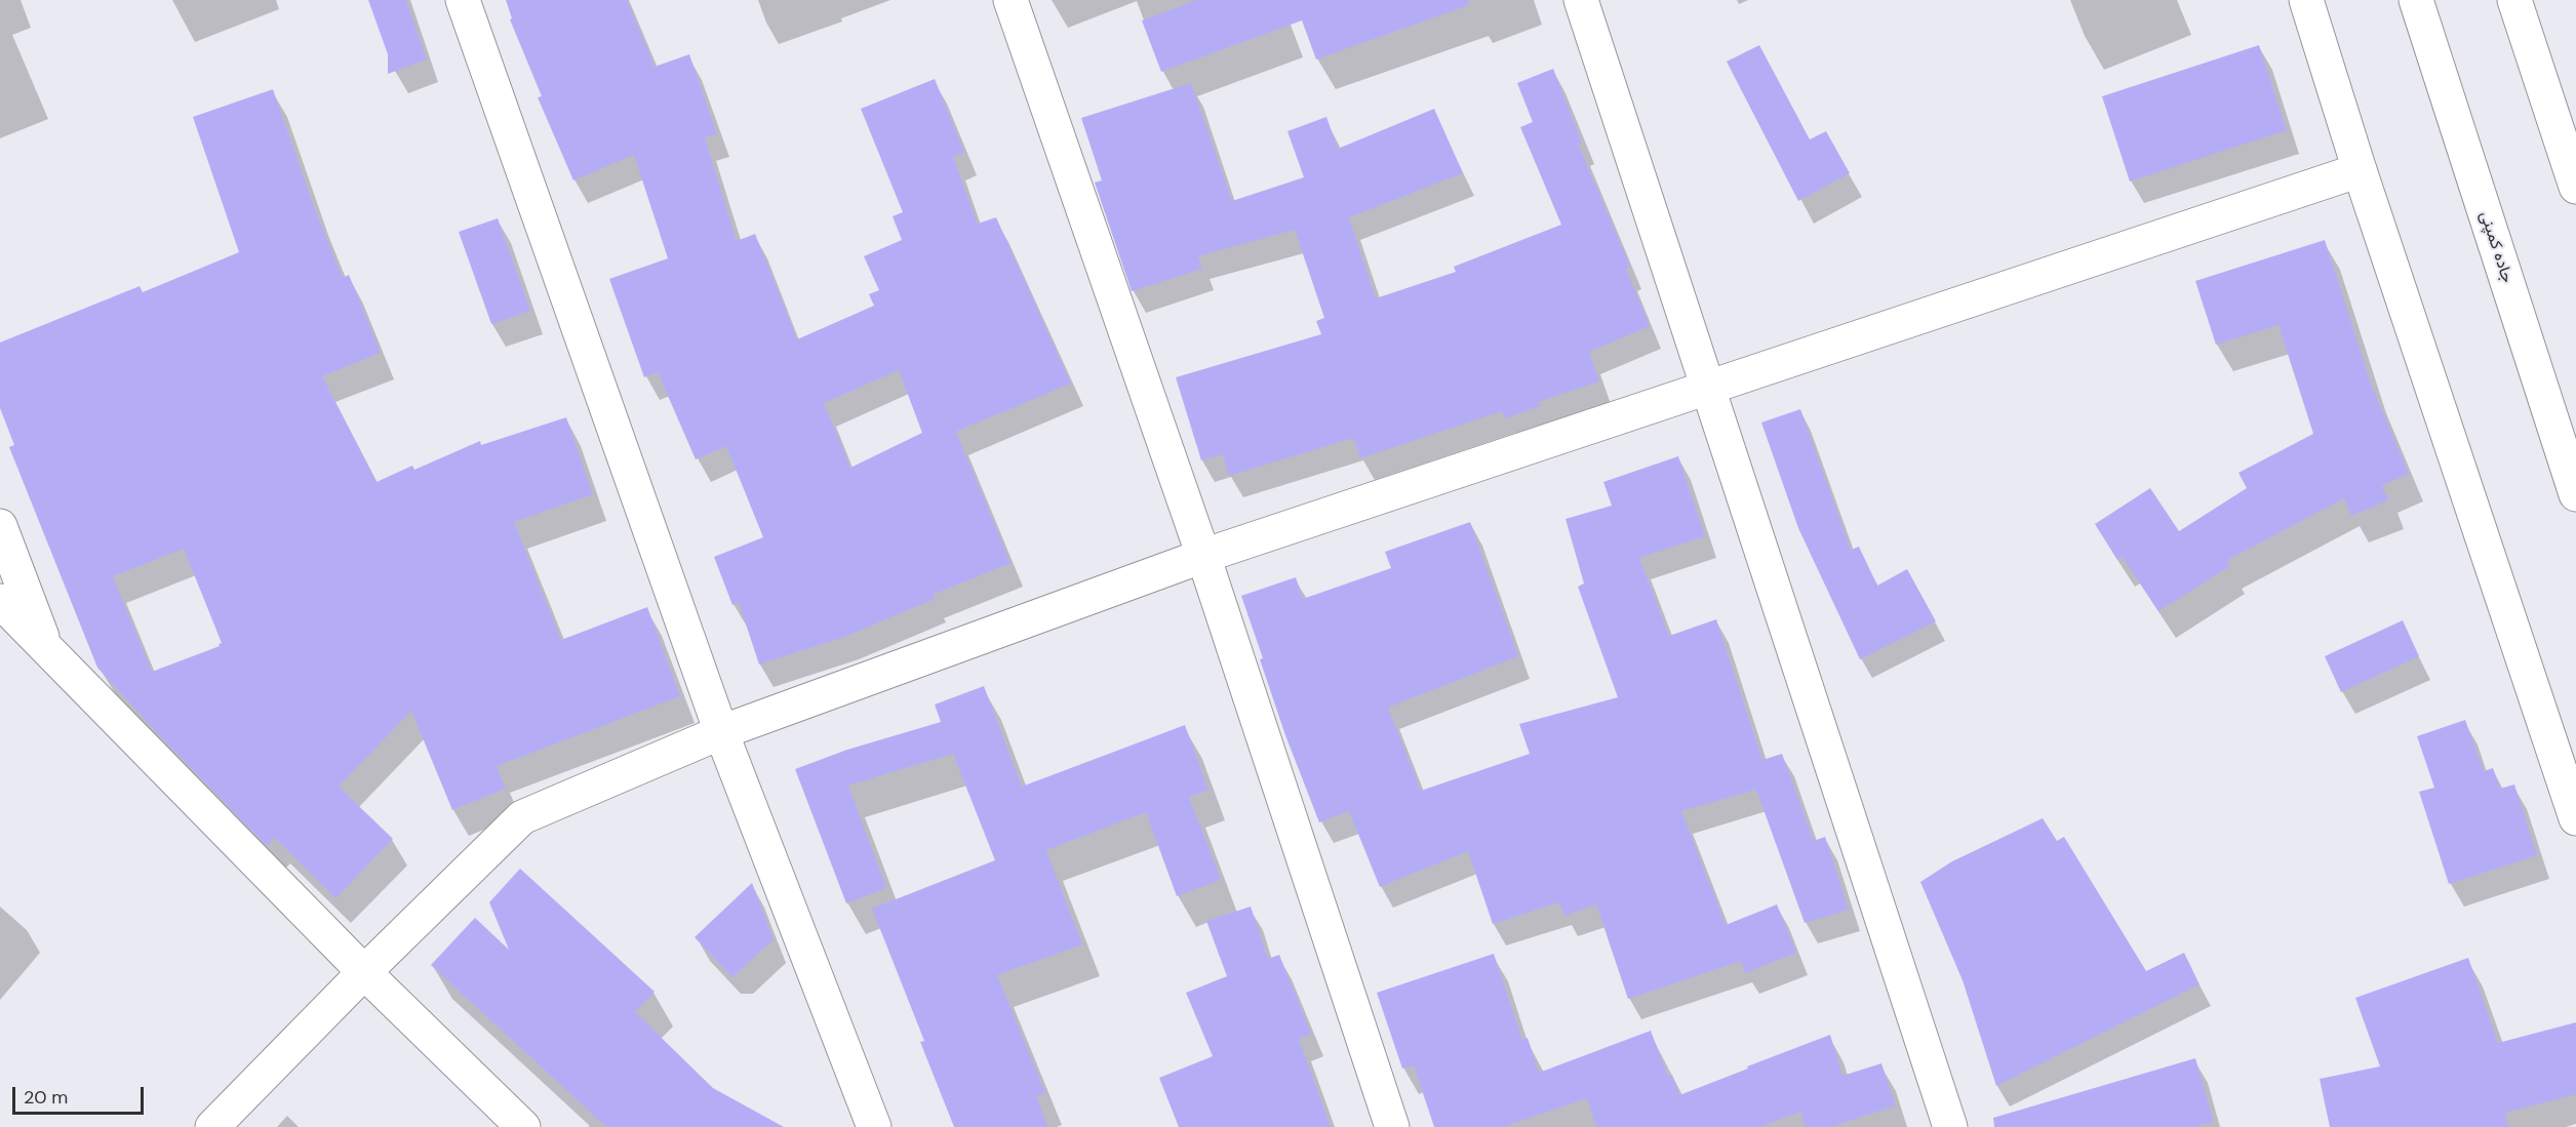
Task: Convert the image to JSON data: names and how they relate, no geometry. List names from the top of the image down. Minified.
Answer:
{"streets":{"main road":["جاده کمپنی"]},"scale_bar":"20 m"}
